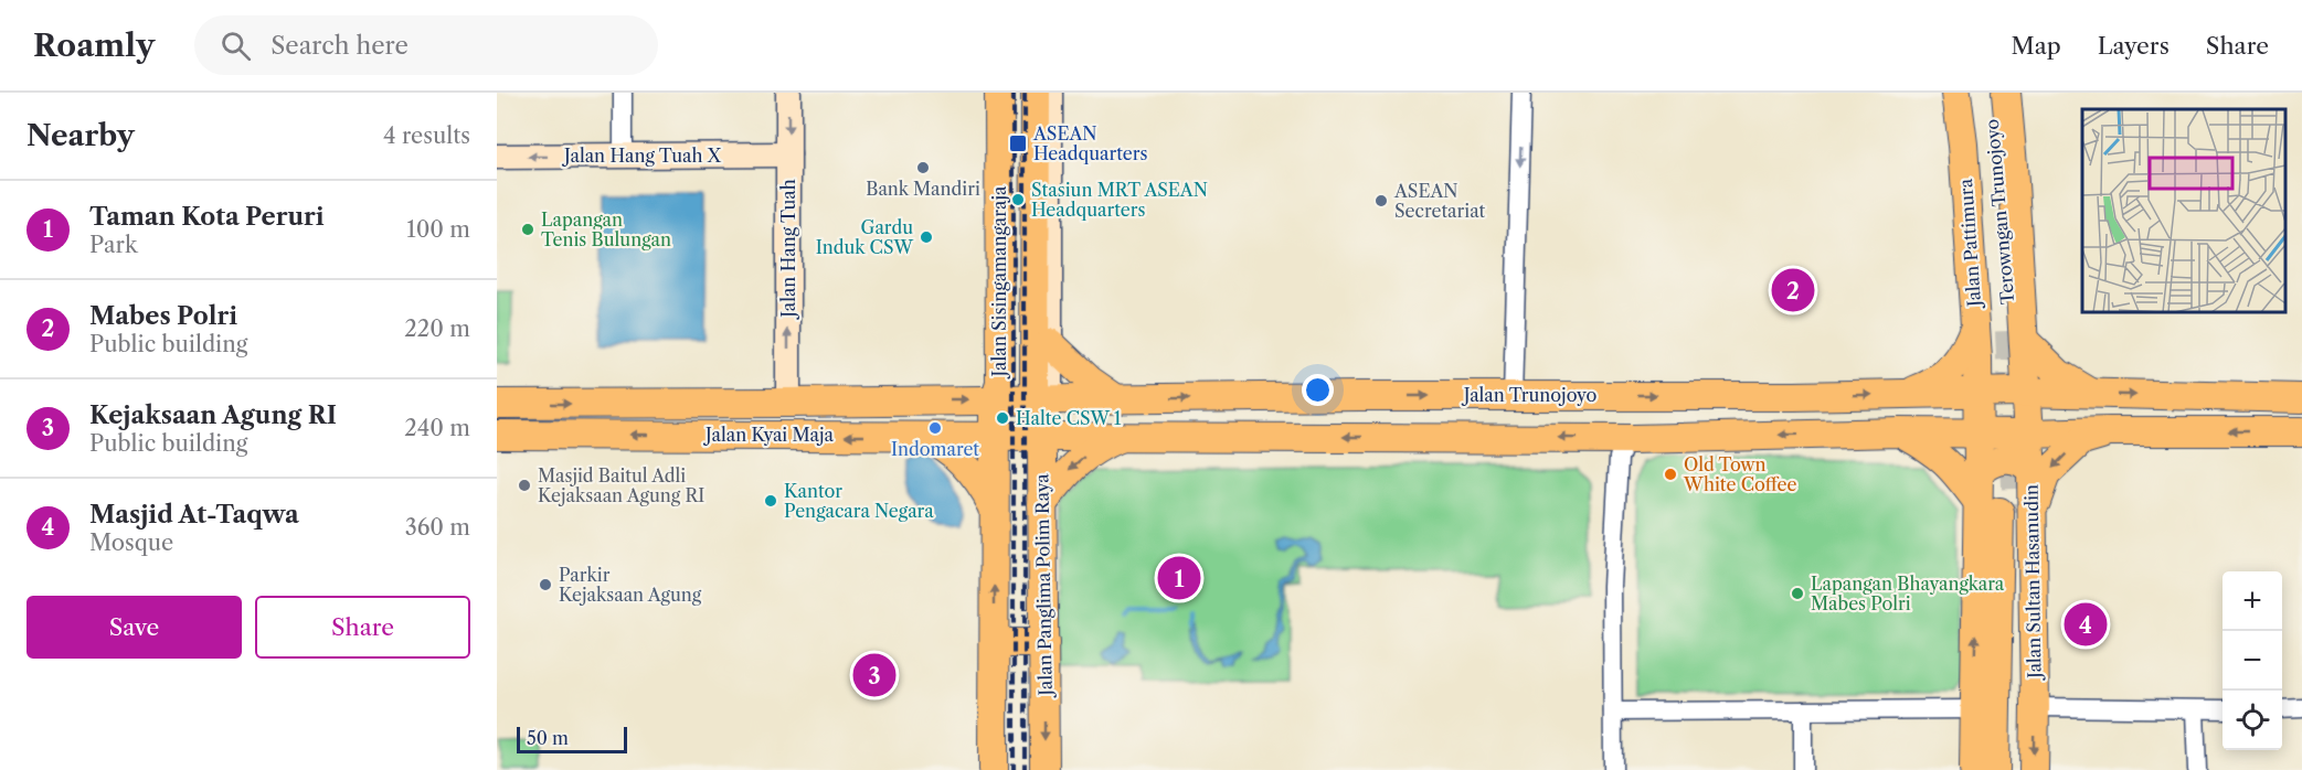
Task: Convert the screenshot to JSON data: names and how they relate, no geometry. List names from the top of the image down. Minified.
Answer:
{"streets":{"main road":["Jalan Hang Tuah X","Terowngan Trunojoyo","Jalan Pattimura","Jalan Hang Tuah","Jalan Sisingamangaraja","Jalan Trunojoyo","Jalan Kyai Maja","Jalan Sultan Hasanudin","Jalan Panglima Polim Raya"]},"crossings":[["Jalan Hang Tuah X","Jalan Hang Tuah"],["Terowngan Trunojoyo","Jalan Pattimura"],["Jalan Pattimura","Jalan Trunojoyo"],["Jalan Pattimura","Jalan Sultan Hasanudin"],["Jalan Hang Tuah","Jalan Kyai Maja"],["Jalan Sisingamangaraja","Jalan Trunojoyo"],["Jalan Sisingamangaraja","Jalan Kyai Maja"],["Jalan Sisingamangaraja","Jalan Panglima Polim Raya"],["Jalan Trunojoyo","Jalan Kyai Maja"],["Jalan Trunojoyo","Jalan Sultan Hasanudin"],["Jalan Trunojoyo","Jalan Panglima Polim Raya"],["Jalan Kyai Maja","Jalan Panglima Polim Raya"]],"one_way":["Jalan Hang Tuah X"],"places":{"transit":["ASEAN Headquarters"],"other":["Bank Mandiri","Stasiun MRT ASEAN Headquarters","ASEAN Secretariat","Lapangan Tenis Bulungan","Gardu Induk CSW","Halte CSW 1","Indomaret","Old Town White Coffee","Masjid Baitul Adli Kejaksaan Agung RI","Kantor Pengacara Negara","Parkir Kejaksaan Agung","Lapangan Bhayangkara Mabes Polri"]},"scale_bar":"50 m","page":{"header":"Roamly","search":"Search here","nav":["Map","Layers","Share"],"heading":["Nearby","4 results"],"list":[{"mark":"1","name":"Taman Kota Peruri","note":"Park","value":"100 m"},{"mark":"2","name":"Mabes Polri","note":"Public building","value":"220 m"},{"mark":"3","name":"Kejaksaan Agung RI","note":"Public building","value":"240 m"},{"mark":"4","name":"Masjid At-Taqwa","note":"Mosque","value":"360 m"}],"pins":["2","1","4","3"],"map_buttons":["+","−"],"buttons":["Save","Share"],"scale":"50 m"}}
